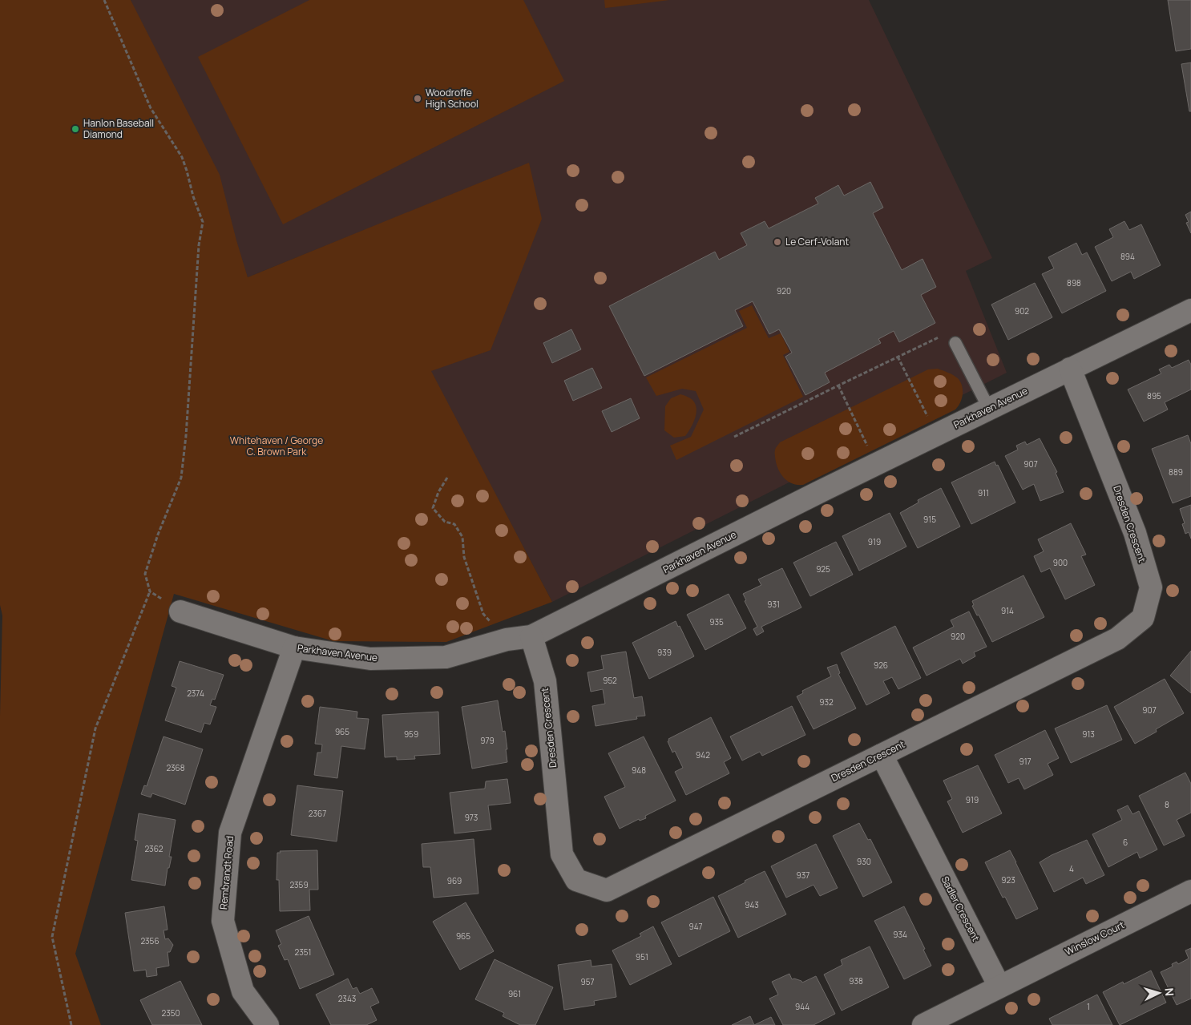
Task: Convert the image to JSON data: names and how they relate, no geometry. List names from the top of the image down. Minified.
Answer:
{"streets":{"street":["Parkhaven Avenue","Dresden Crescent","Rembrandt Road","Sadler Crescent","Winslow Court"]},"crossings":[["Parkhaven Avenue","Dresden Crescent"],["Parkhaven Avenue","Rembrandt Road"],["Dresden Crescent","Sadler Crescent"],["Sadler Crescent","Winslow Court"]],"parks":["Whitehaven / George C. Brown Park"],"places":["Woodroffe High School","Hanlon Baseball Diamond","Le Cerf-Volant"],"house_numbers":["894","898","920","902","895","907","889","911","915","919","900","925","931","914","935","920","939","926","952","2374","932","907","965","959","913","979","942","917","2368","948","919","8","2367","973","6","2362","930","4","937","923","969","2359","943","947","934","965","2356","2351","951","938","957","961","2343","944","1","2350"],"north":"right"}
